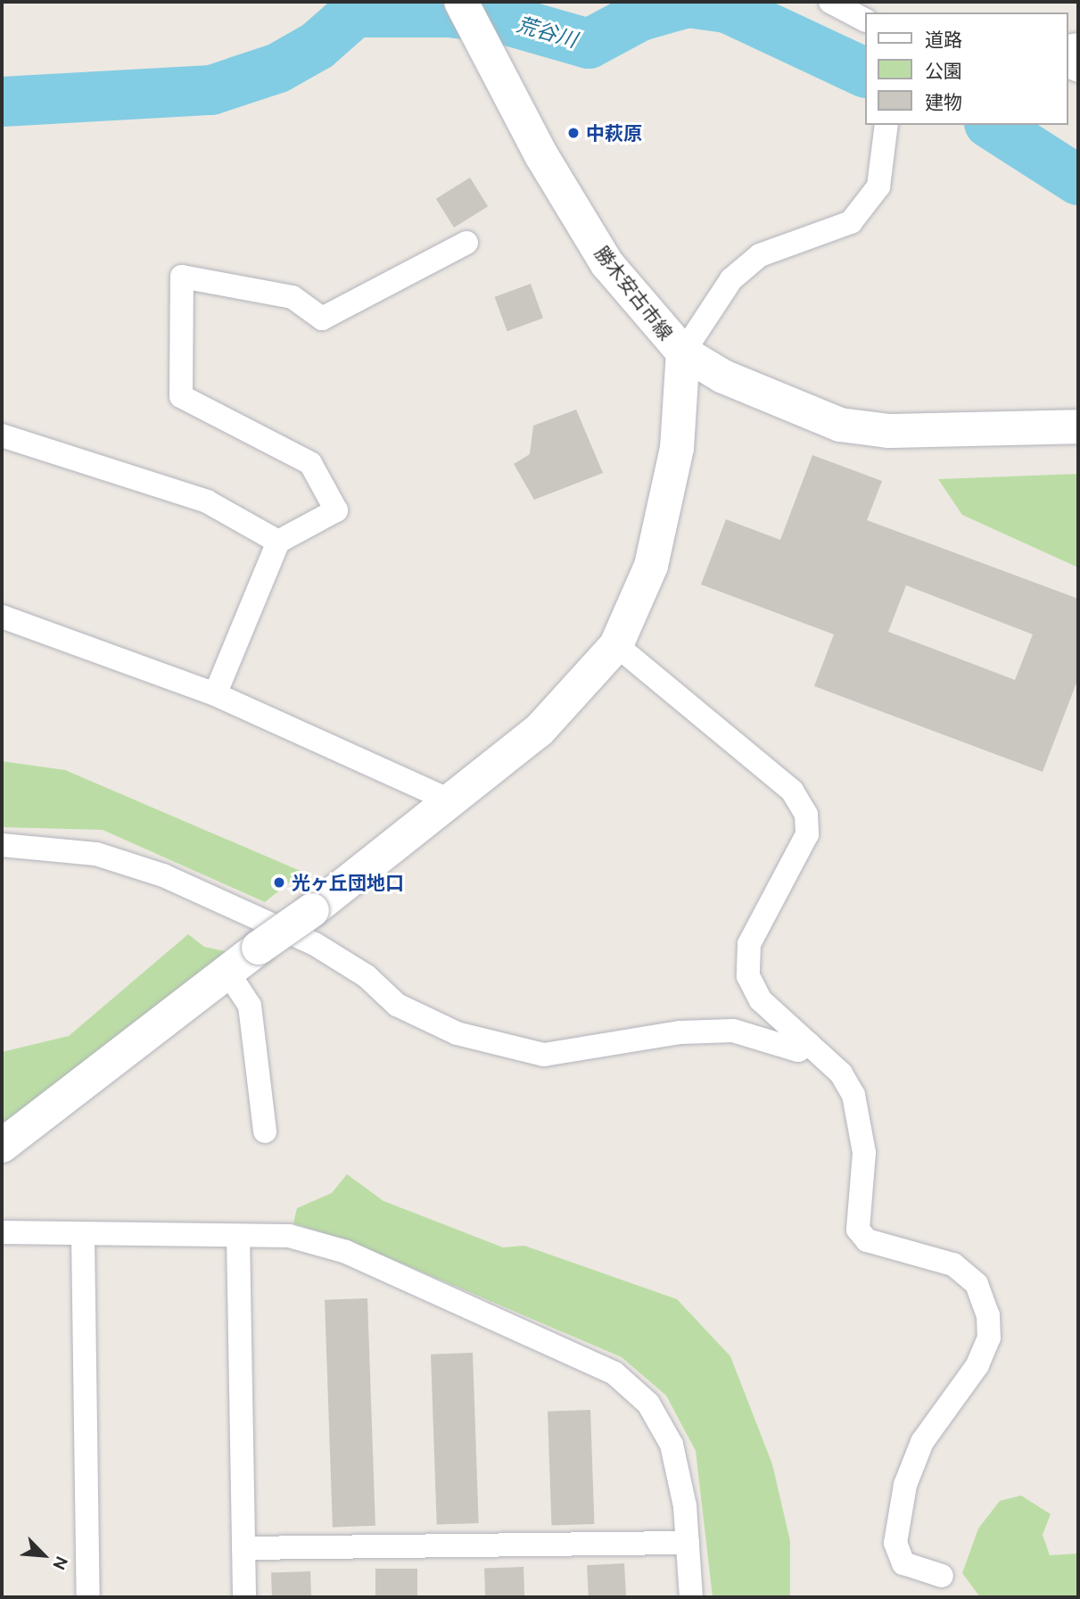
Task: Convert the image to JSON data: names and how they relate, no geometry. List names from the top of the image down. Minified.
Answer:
{"streets":{"street":["勝木安古市線"]},"water":["荒谷川"],"places":["中萩原","光ヶ丘団地口"],"legend":["道路","公園","建物"],"north":"bottom right"}
